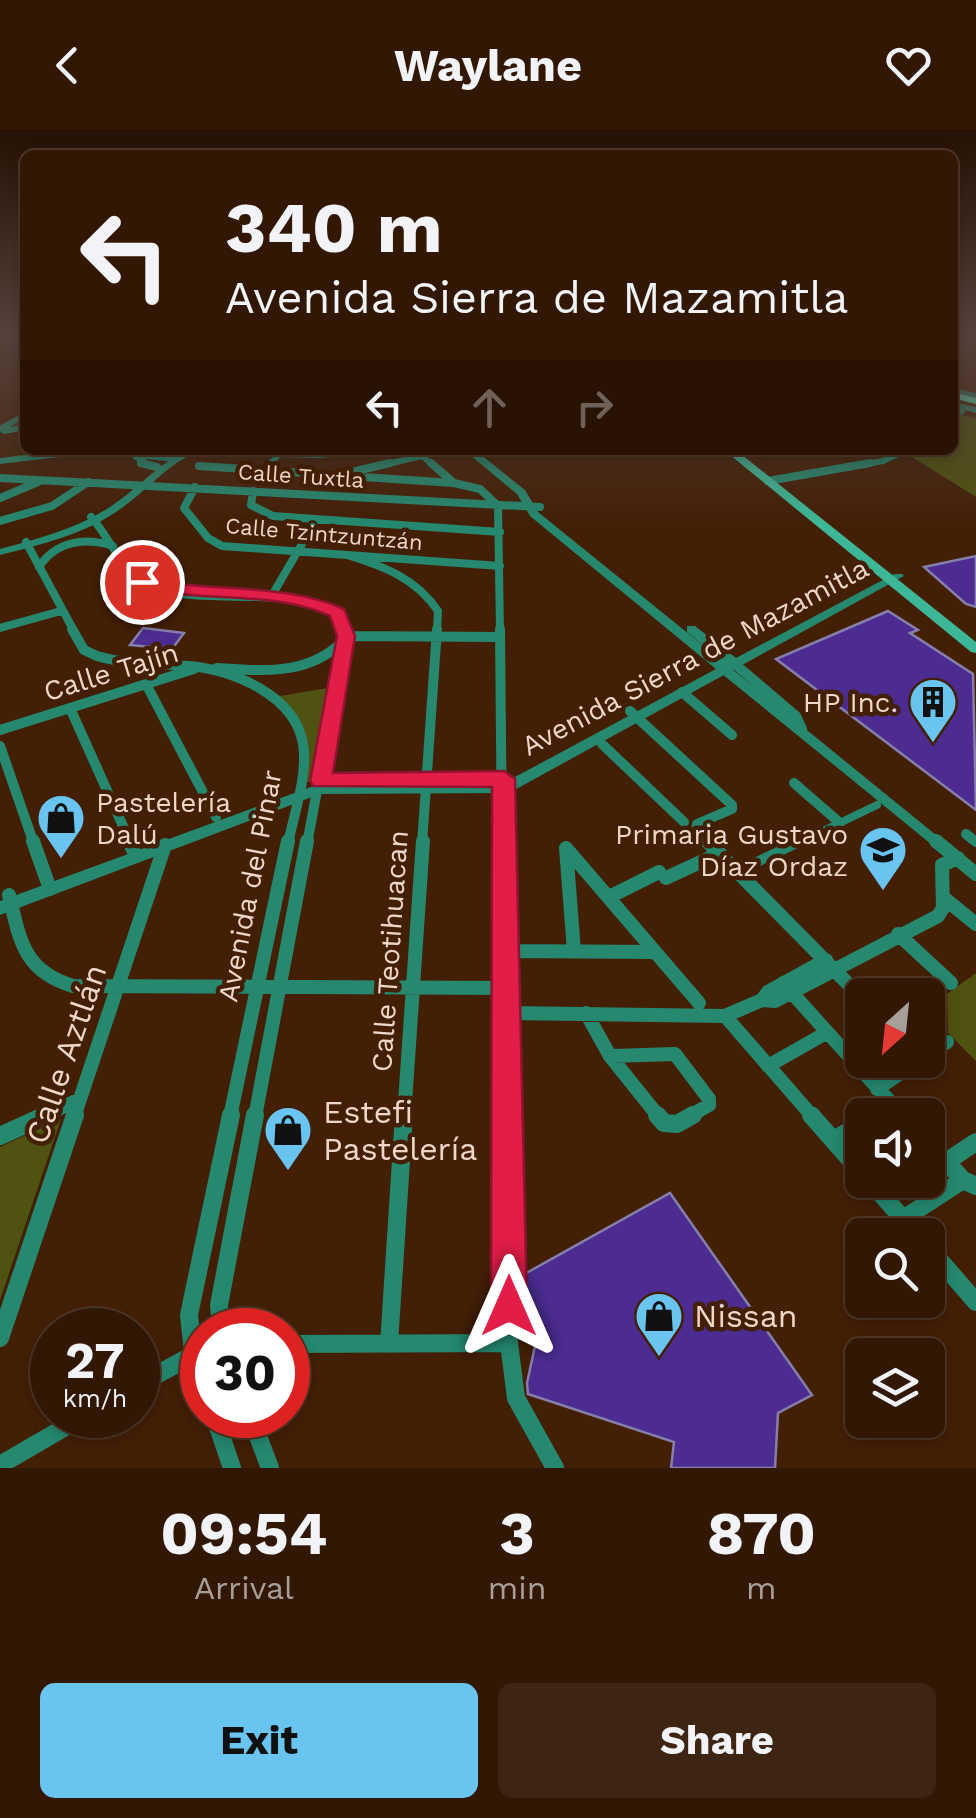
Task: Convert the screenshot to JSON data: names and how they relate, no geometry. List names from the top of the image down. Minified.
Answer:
{"streets":{"street":["Calle Tuxtla","Calle Tzintzuntzán","Avenida Sierra de Mazamitla","Calle Tajín","Avenida del Pinar","Calle Teotihuacan","Calle Aztlán"]},"crossings":[["Calle Tuxtla","Calle Tzintzuntzán"],["Calle Tzintzuntzán","Calle Teotihuacan"],["Avenida Sierra de Mazamitla","Avenida del Pinar"],["Avenida Sierra de Mazamitla","Calle Teotihuacan"],["Avenida Sierra de Mazamitla","Calle Aztlán"],["Calle Tajín","Avenida del Pinar"]],"places":{"building":["HP Inc."],"shop":["Pastelería Dalú","Estefi Pastelería","Nissan"],"school or university":["Primaria Gustavo Díaz Ordaz"]},"north":"bottom left","page":{"header":"Waylane","turn":["340 m","Avenida Sierra de Mazamitla"],"speed":"27 km/h","limit":"30","eta":["09:54","Arrival","3","min","870","m"],"buttons":["Exit","Share"]}}
